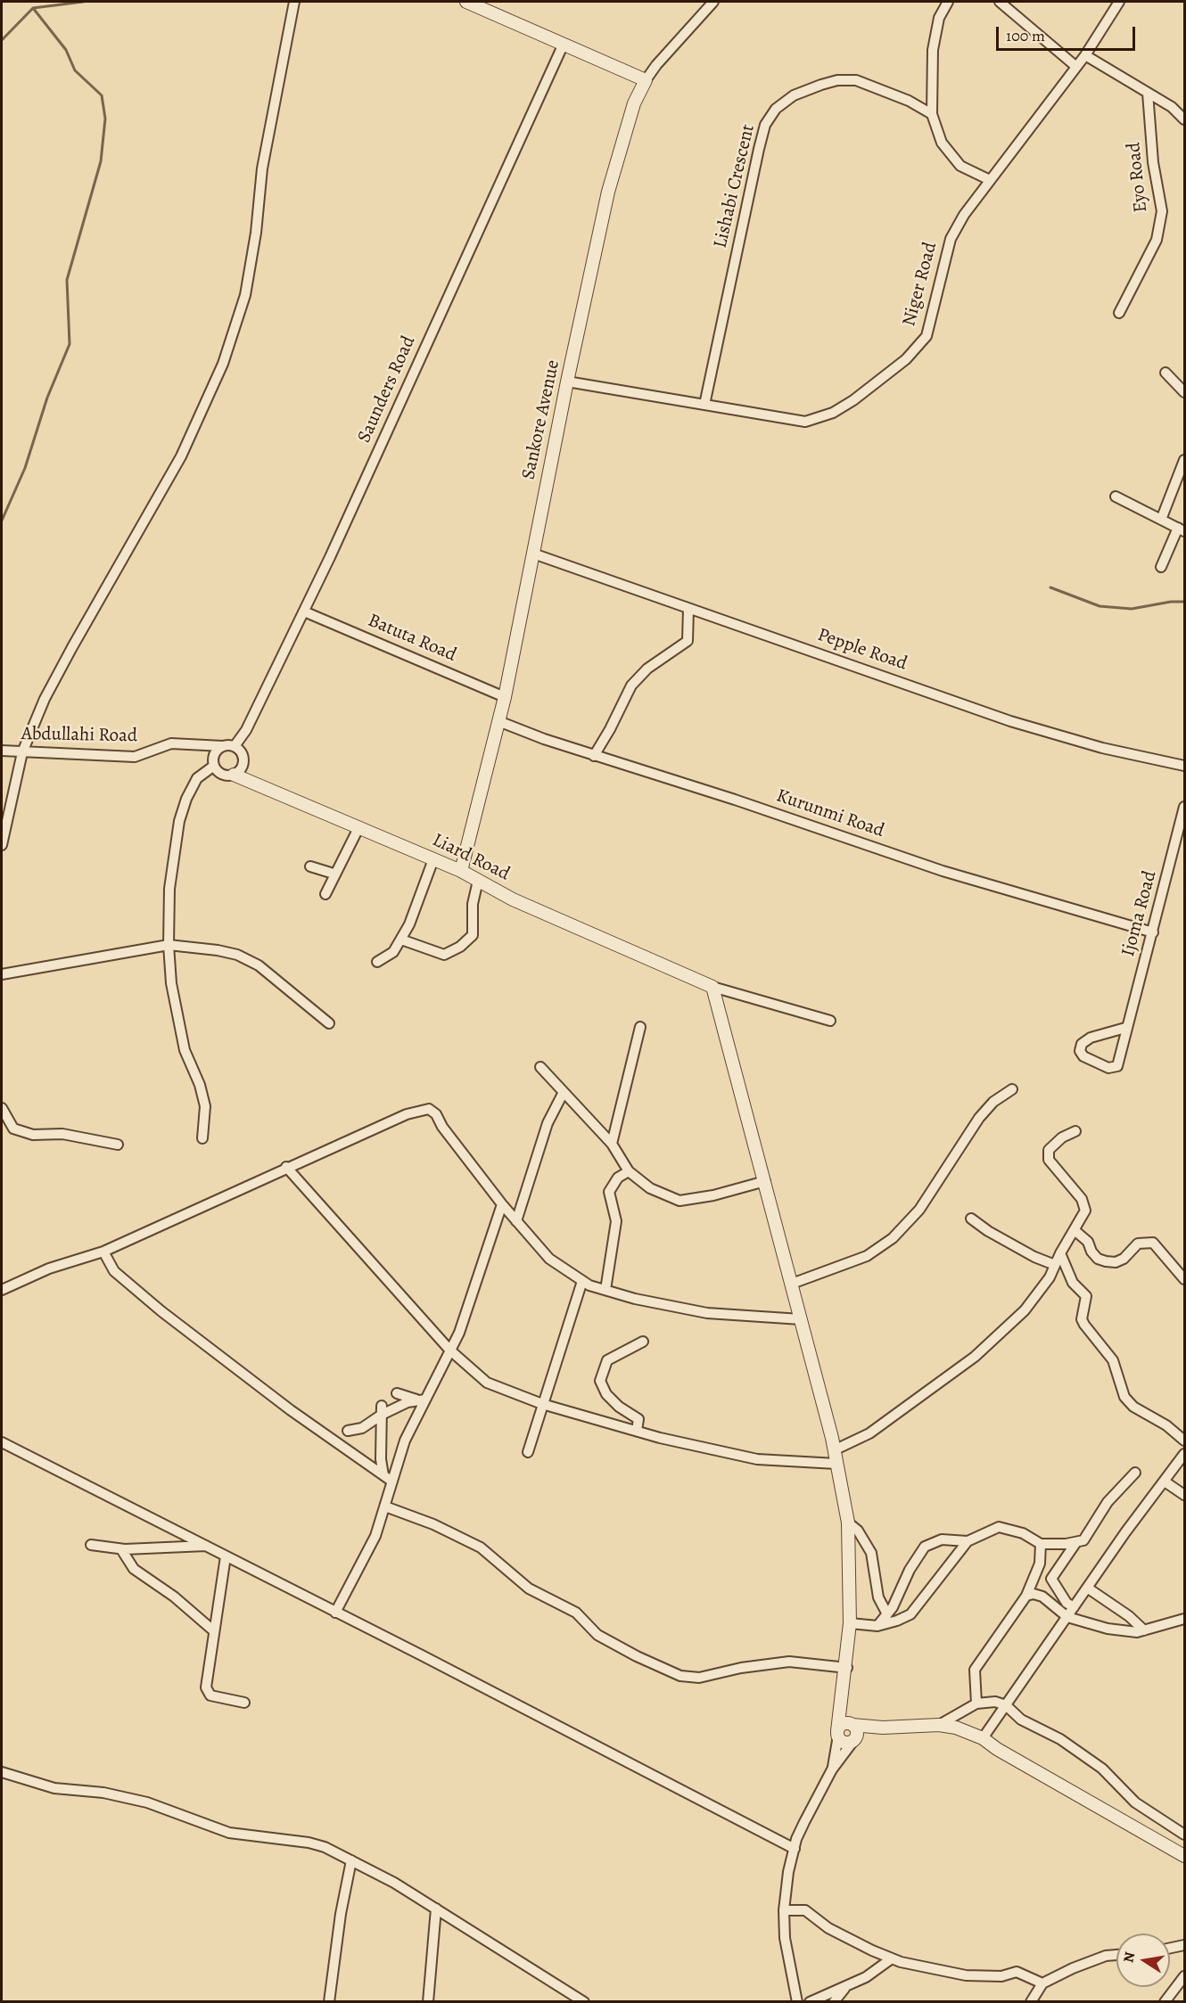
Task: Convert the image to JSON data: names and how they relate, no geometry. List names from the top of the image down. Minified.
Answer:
{"streets":{"street":["Eyo Road","Lishabi Crescent","Niger Road","Saunders Road","Sankore Avenue","Batuta Road","Pepple Road","Abdullahi Road","Kurunmi Road","Liard Road","Ijoma Road"]},"crossings":[["Lishabi Crescent","Niger Road"],["Niger Road","Sankore Avenue"],["Saunders Road","Batuta Road"],["Saunders Road","Abdullahi Road"],["Saunders Road","Liard Road"],["Sankore Avenue","Batuta Road"],["Sankore Avenue","Pepple Road"],["Sankore Avenue","Kurunmi Road"],["Sankore Avenue","Liard Road"],["Abdullahi Road","Liard Road"],["Kurunmi Road","Ijoma Road"]],"scale_bar":"100 m","north":"left"}
